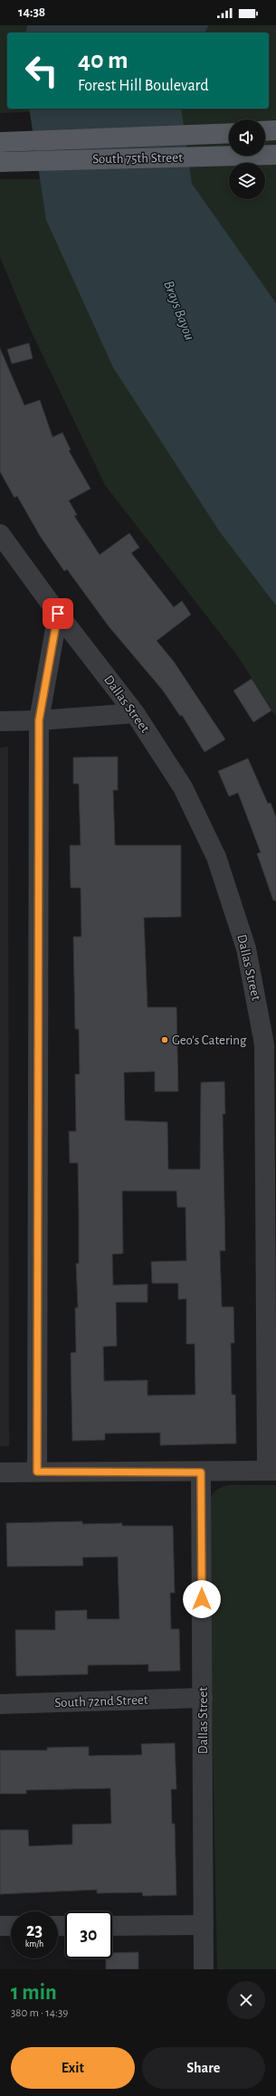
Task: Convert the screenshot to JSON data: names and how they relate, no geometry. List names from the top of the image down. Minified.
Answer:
{"streets":{"main road":["South 75th Street"],"street":["Dallas Street","South 72nd Street"]},"crossings":[["Dallas Street","South 72nd Street"]],"water":["Brays Bayou"],"places":["Geo's Catering"],"page":{"status":"14:38","turn":["40 m","Forest Hill Boulevard"],"speed":"23 km/h","limit":"30","heading":["1 min","380 m · 14:39"],"buttons":["Exit","Share"]}}
